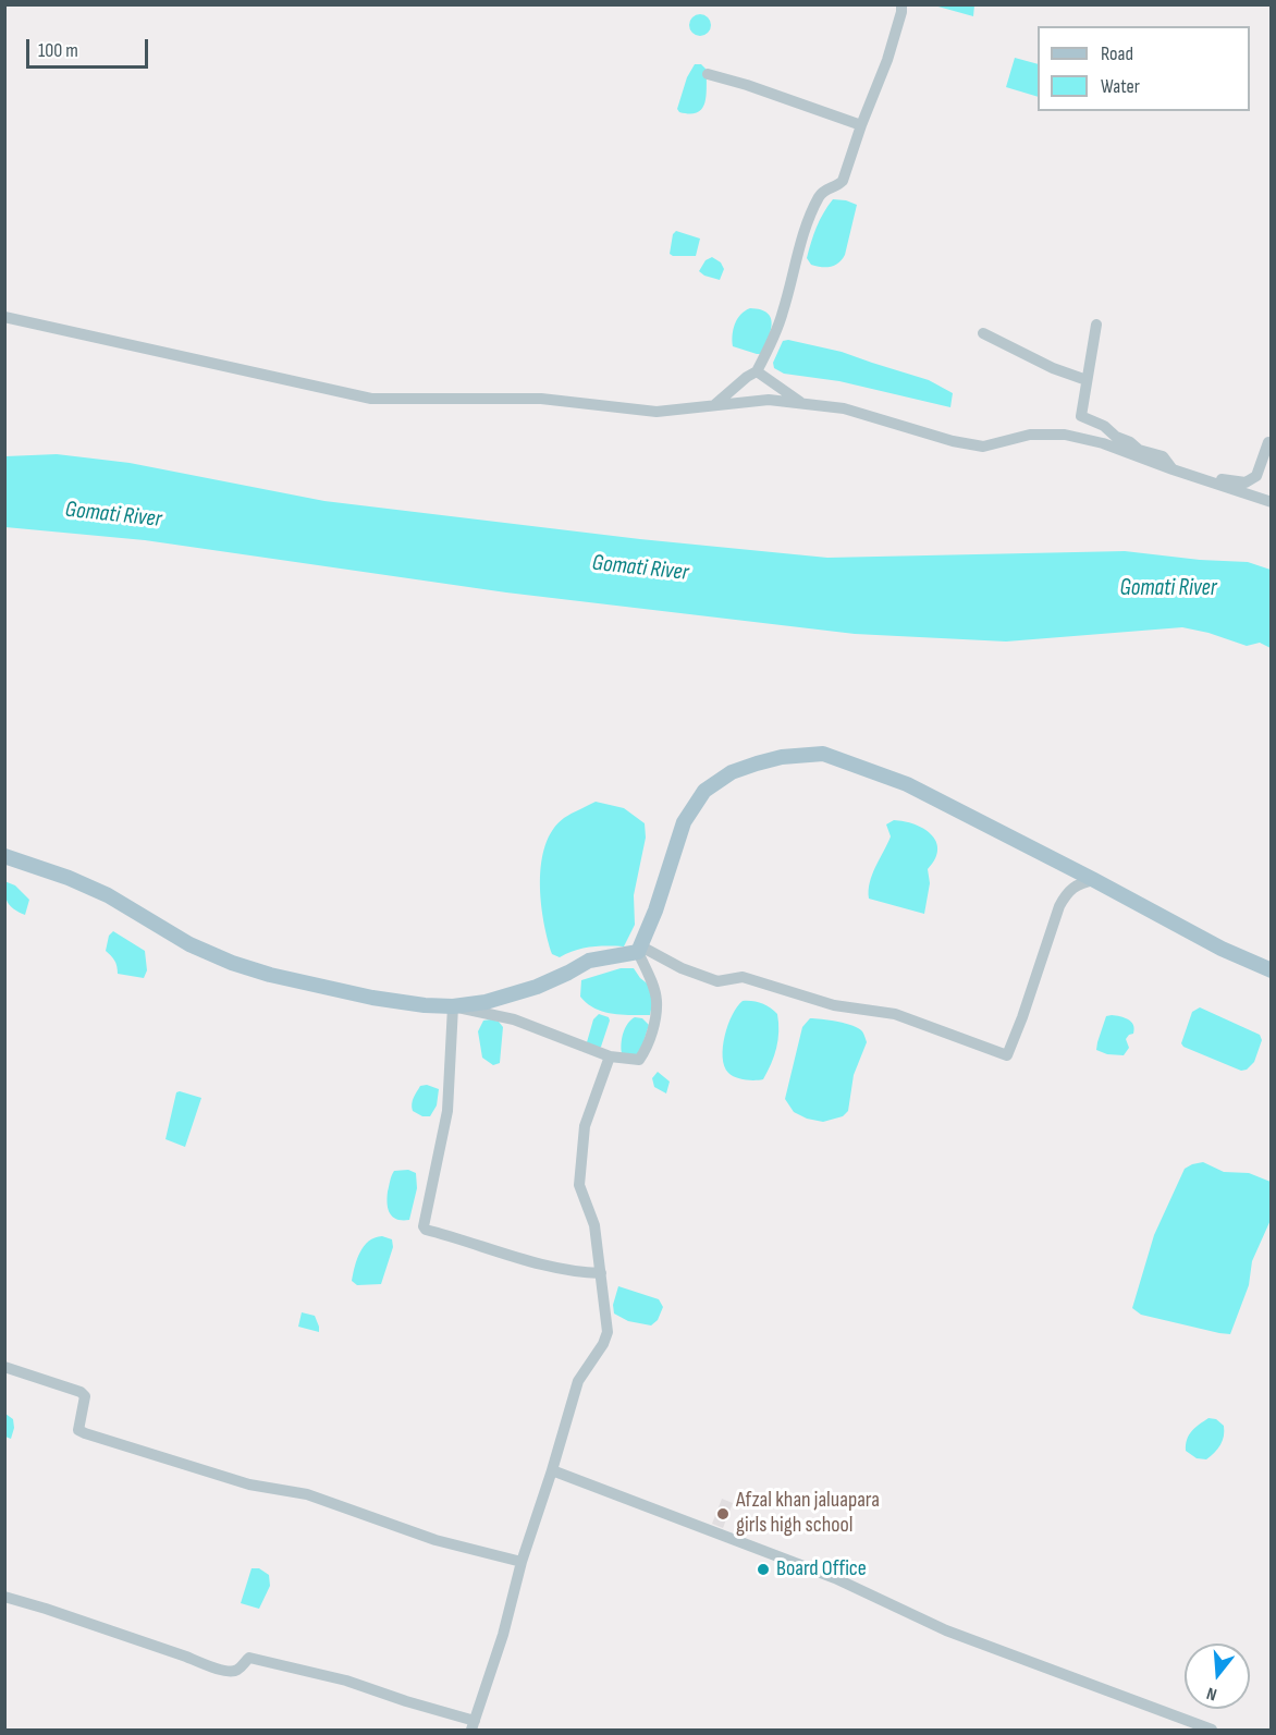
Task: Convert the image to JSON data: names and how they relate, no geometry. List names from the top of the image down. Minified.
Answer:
{"water":["Gomati River"],"places":["Afzal khan jaluapara girls high school","Board Office"],"legend":["Road","Water"],"scale_bar":"100 m","north":"bottom"}
